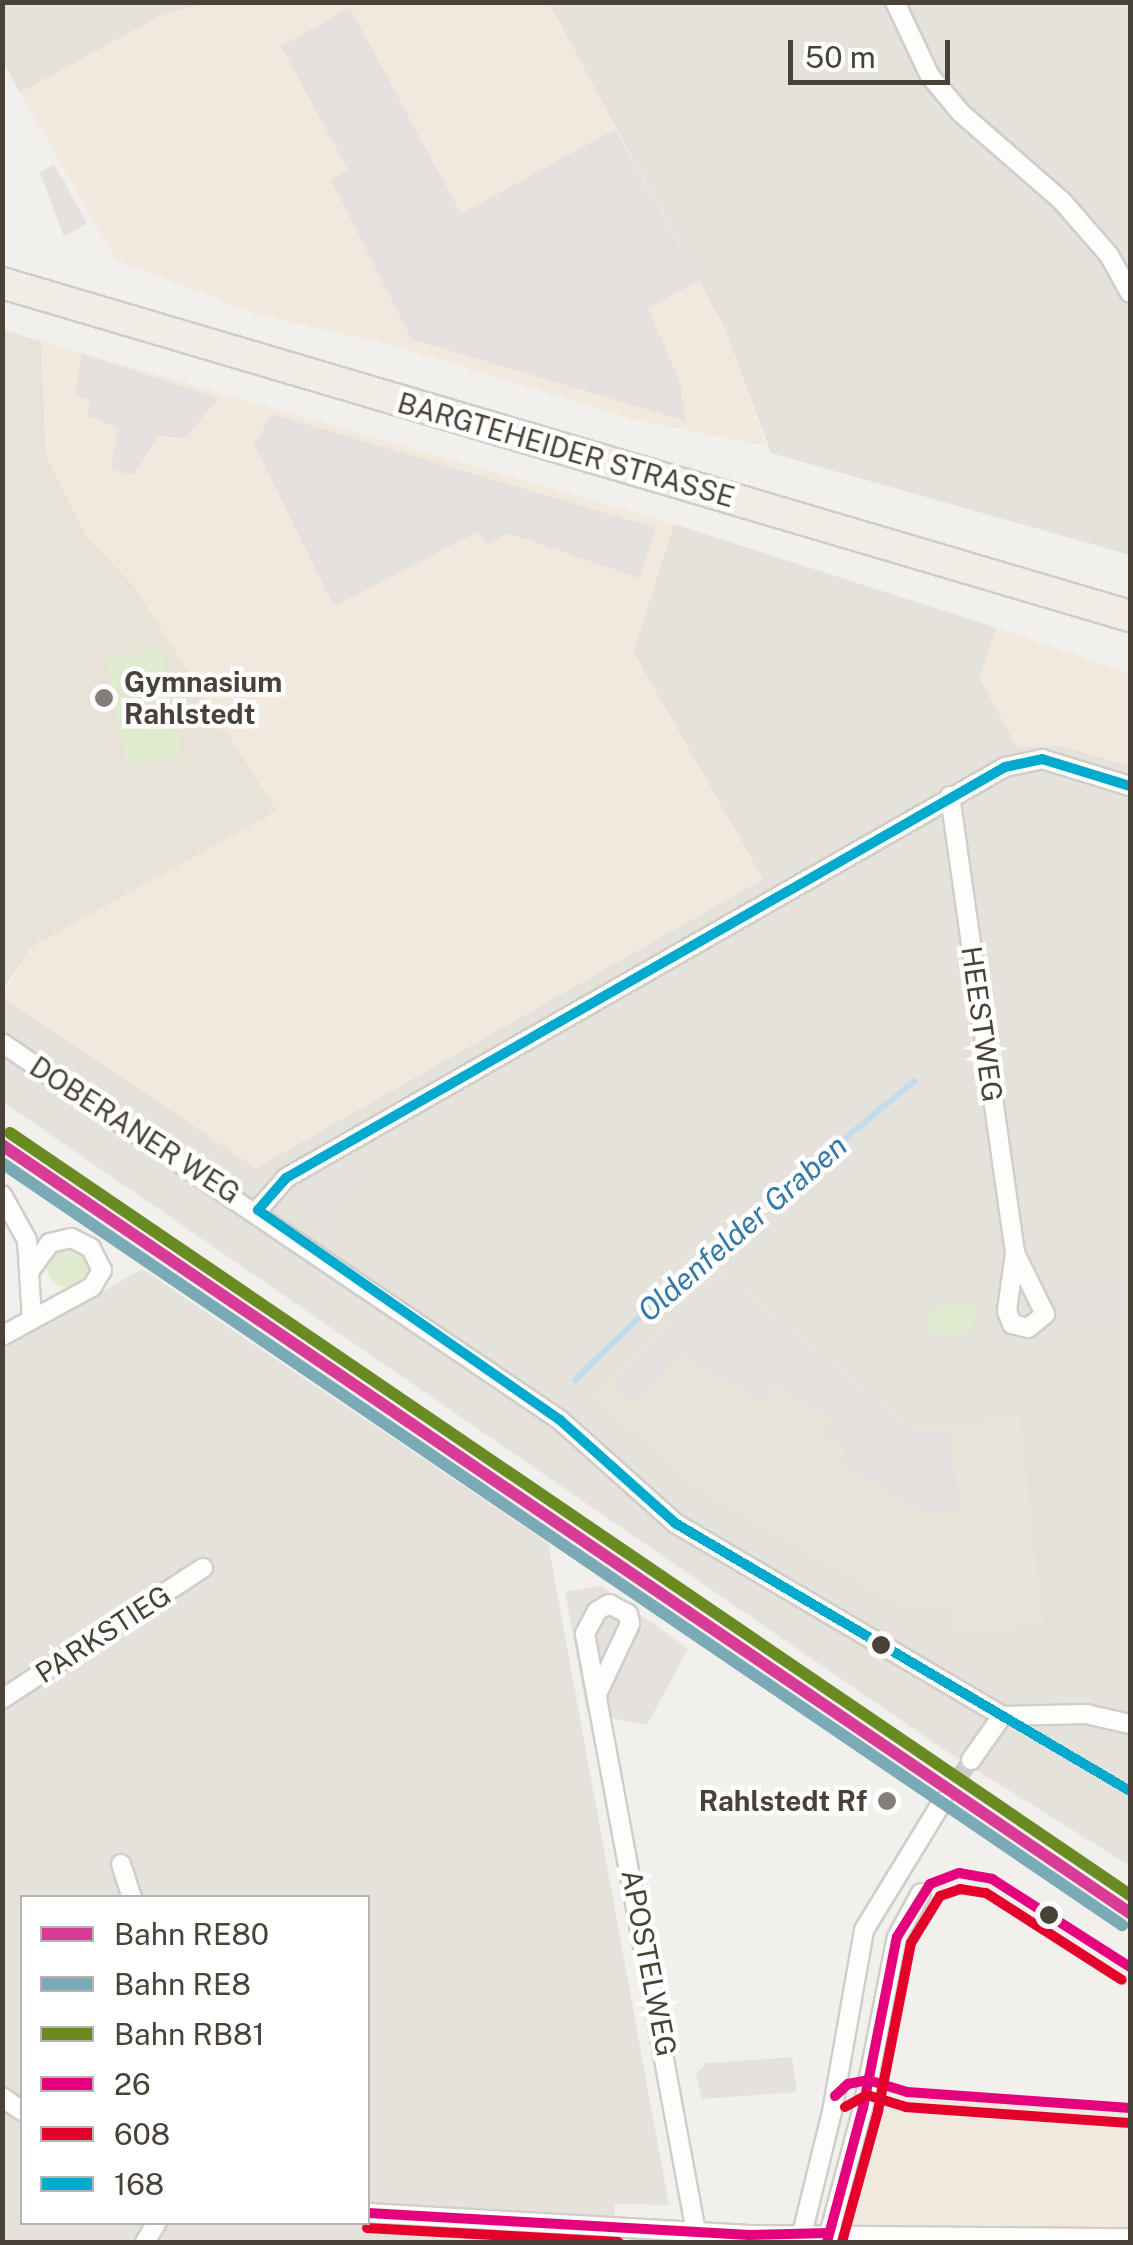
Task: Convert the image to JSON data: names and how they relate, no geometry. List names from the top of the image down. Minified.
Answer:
{"streets":{"main road":["BARGTEHEIDER STRASSE"],"street":["HEESTWEG","DOBERANER WEG","PARKSTIEG","APOSTELWEG"]},"water":["Oldenfelder Graben"],"places":["Gymnasium Rahlstedt","Rahlstedt Rf"],"lines":["transit line 168","rail line RB81","rail line RE80","rail line RE8","transit line 26","transit line 608"],"legend":["Bahn RE80","Bahn RE8","Bahn RB81","26","608","168"],"scale_bar":"50 m"}
